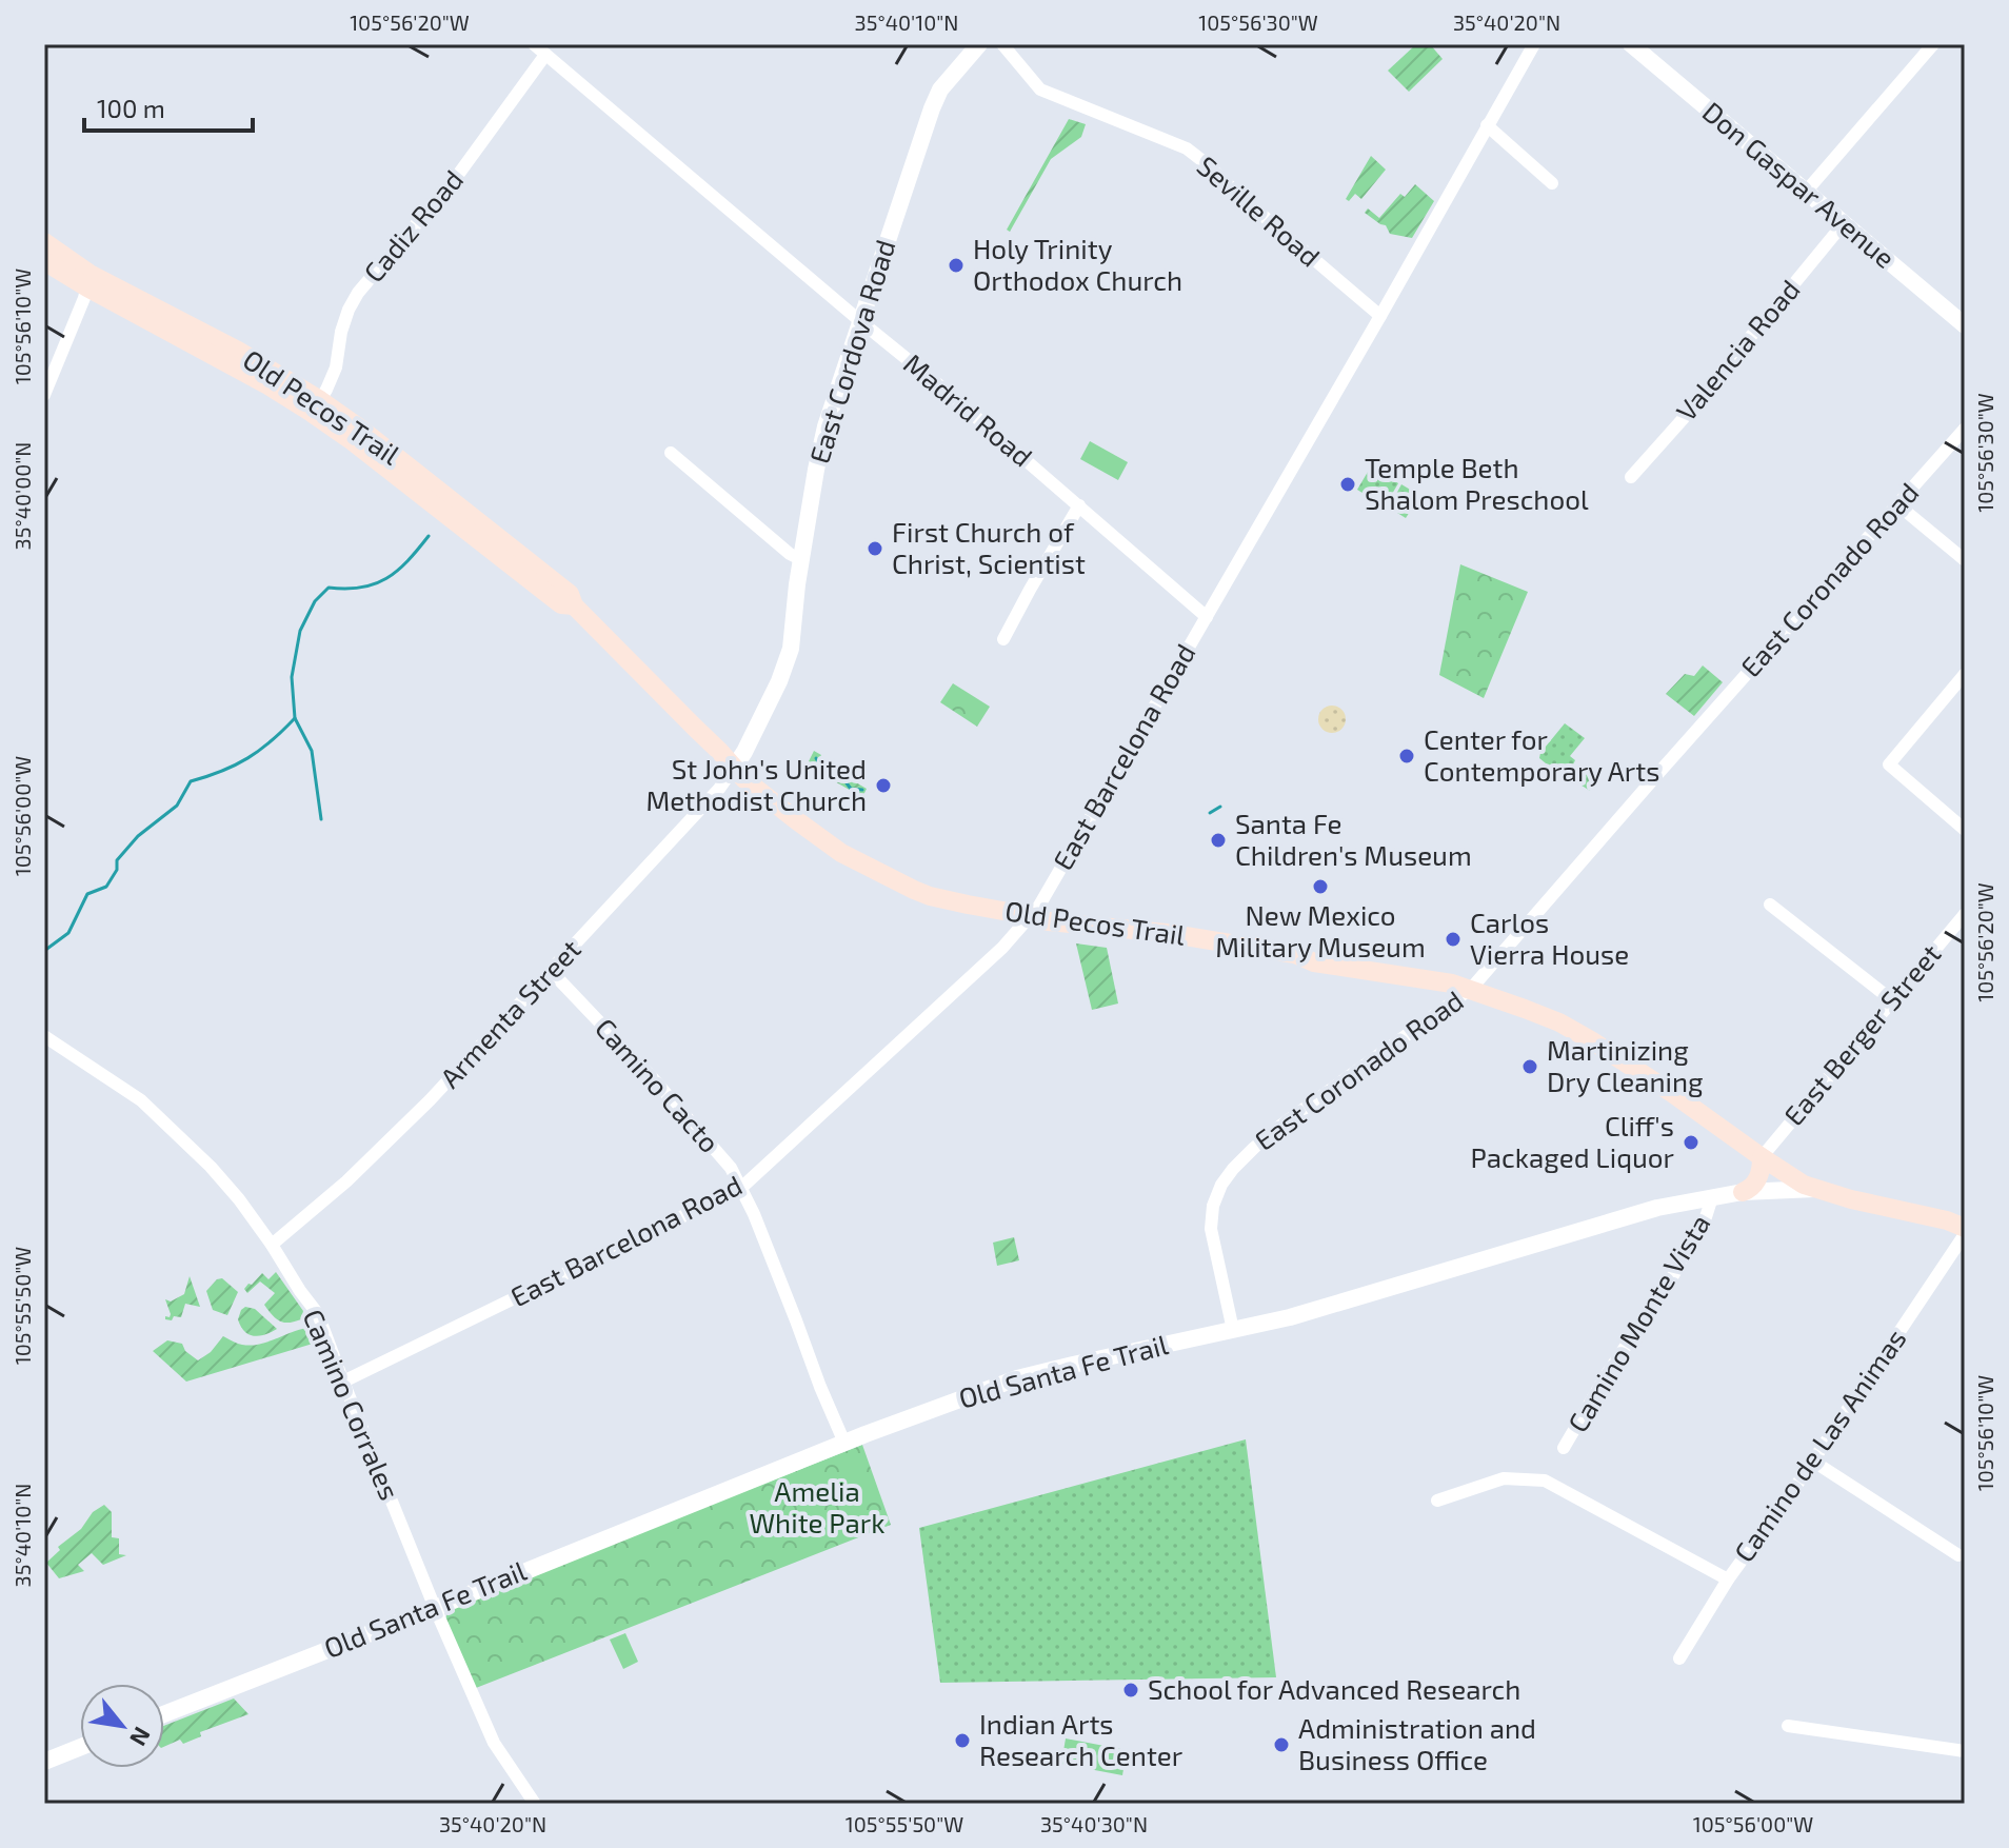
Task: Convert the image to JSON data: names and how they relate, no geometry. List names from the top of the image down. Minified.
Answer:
{"streets":{"main road":["Old Pecos Trail","Old Santa Fe Trail"],"street":["Don Gaspar Avenue","Seville Road","Cadiz Road","Valencia Road","East Cordova Road","Madrid Road","East Coronado Road","East Barcelona Road","Armenta Street","East Berger Street","Camino Cacto","Camino Monte Vista","Camino Corrales","Camino de Las Animas"]},"crossings":[["Don Gaspar Avenue","Valencia Road"],["Seville Road","East Barcelona Road"],["Cadiz Road","Old Pecos Trail"],["Cadiz Road","Madrid Road"],["East Cordova Road","Old Pecos Trail"],["East Cordova Road","Madrid Road"],["East Cordova Road","Armenta Street"],["Old Pecos Trail","East Coronado Road"],["Old Pecos Trail","East Barcelona Road"],["Old Pecos Trail","Armenta Street"],["Old Pecos Trail","East Berger Street"],["Old Pecos Trail","Old Santa Fe Trail"],["Madrid Road","East Barcelona Road"],["East Coronado Road","Old Santa Fe Trail"],["East Barcelona Road","Camino Cacto"],["East Barcelona Road","Camino Corrales"],["Armenta Street","Camino Cacto"],["Armenta Street","Camino Corrales"],["Camino Cacto","Old Santa Fe Trail"],["Camino Monte Vista","Old Santa Fe Trail"],["Old Santa Fe Trail","Camino Corrales"]],"parks":["Amelia White Park"],"places":["Holy Trinity Orthodox Church","Temple Beth Shalom Preschool","First Church of Christ, Scientist","Center for Contemporary Arts","St John's United Methodist Church","Santa Fe Children's Museum","New Mexico Military Museum","Carlos Vierra House","Martinizing Dry Cleaning","Cliff's Packaged Liquor","School for Advanced Research","Indian Arts Research Center","Administration and Business Office"],"scale_bar":"100 m","north":"bottom right","coordinates":["105°56'20\"W","35°40'10\"N","105°56'30\"W","35°40'20\"N","105°56'10\"W","35°40'00\"N","105°56'00\"W","105°55'50\"W","35°40'30\"N"]}
